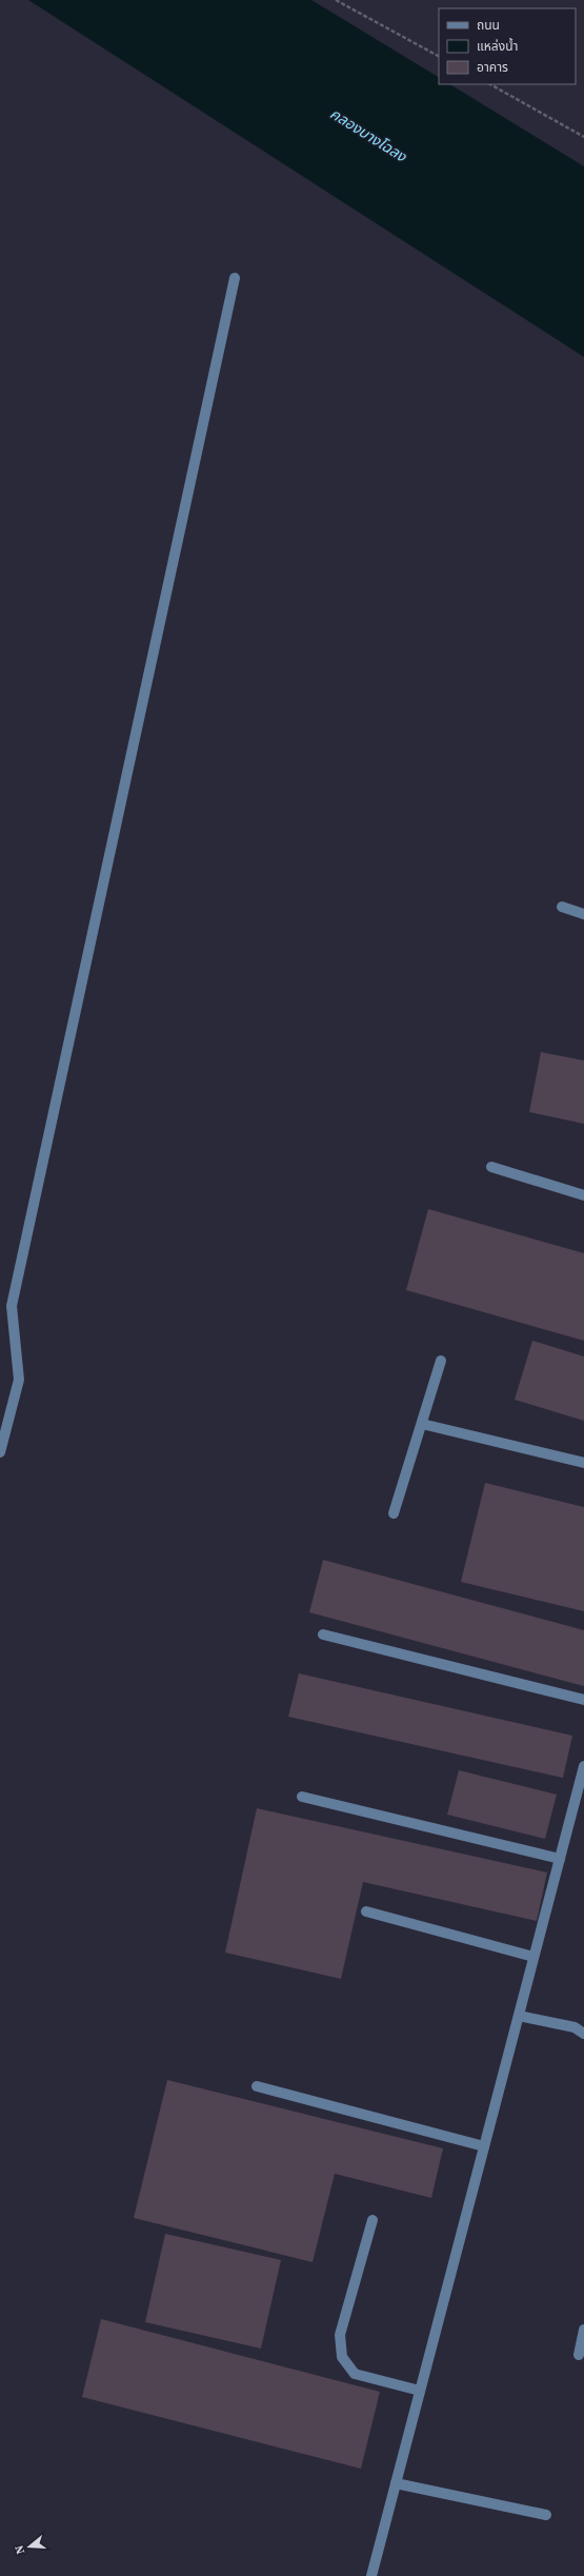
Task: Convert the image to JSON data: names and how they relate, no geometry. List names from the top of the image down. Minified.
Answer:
{"water":["คลองบางโฉลง"],"legend":["ถนน","แหล่งน้ำ","อาคาร"],"north":"left"}
